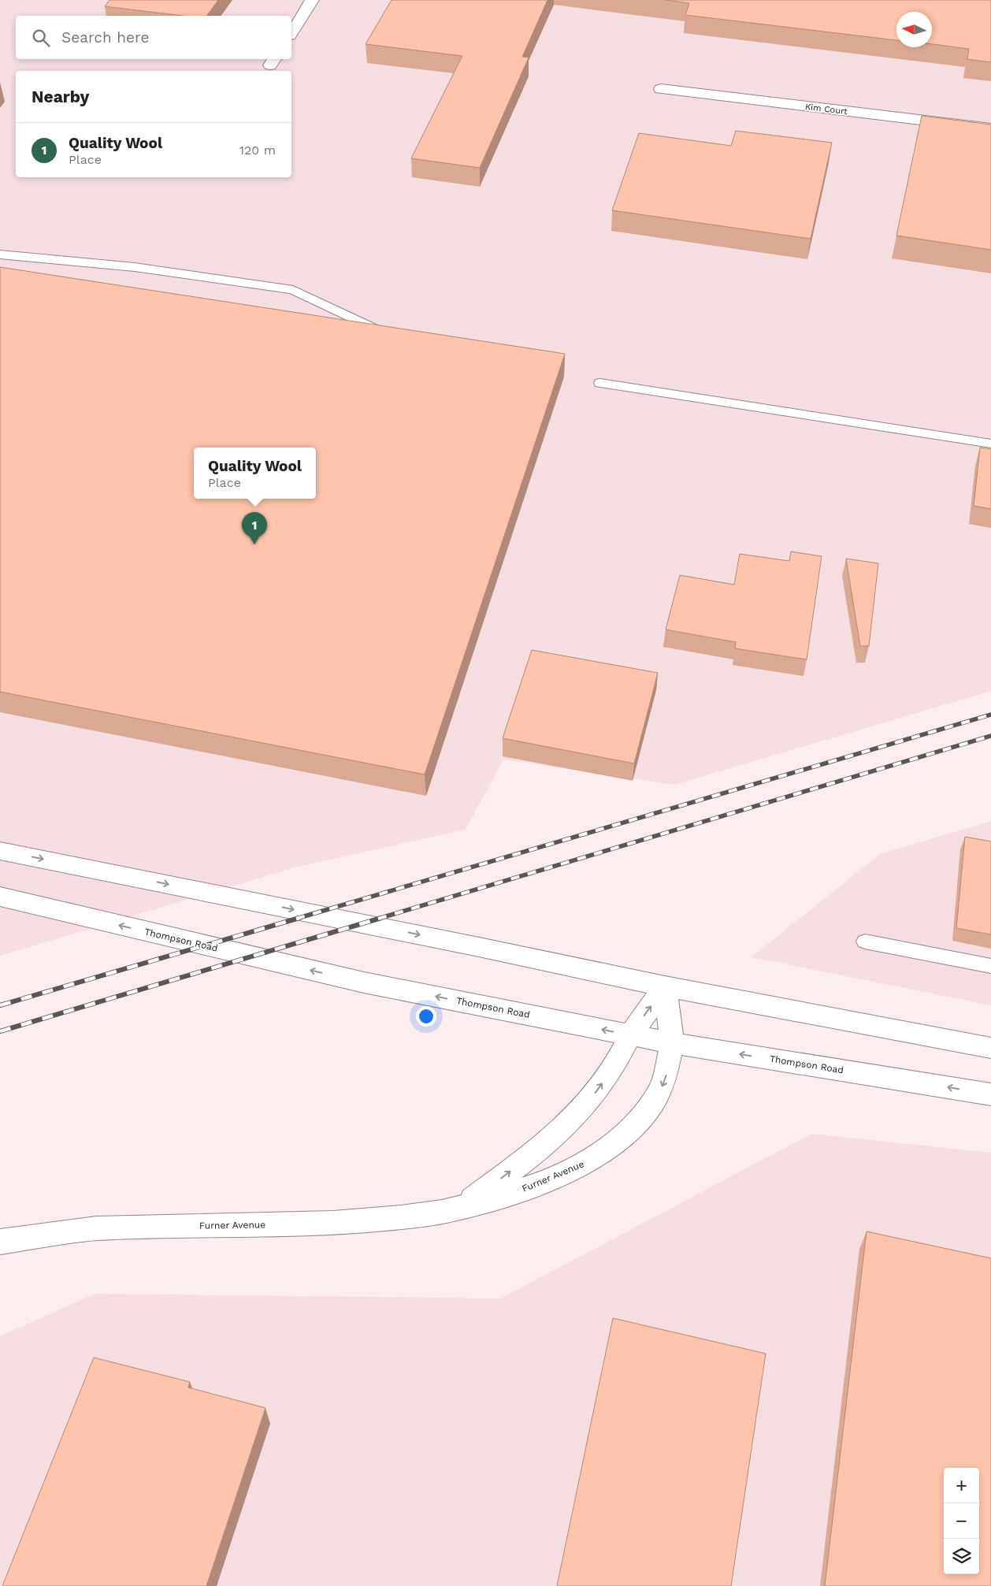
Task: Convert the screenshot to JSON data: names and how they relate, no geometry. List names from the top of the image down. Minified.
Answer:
{"streets":{"main road":["Kim Court","Thompson Road","Furner Avenue"]},"crossings":[["Thompson Road","Furner Avenue"]],"north":"left","page":{"search":"Search here","heading":"Nearby","list":[{"mark":"1","name":"Quality Wool","note":"Place","value":"120 m"}],"popup":["Quality Wool","Place"],"pins":"1","map_buttons":["+","−"]}}
